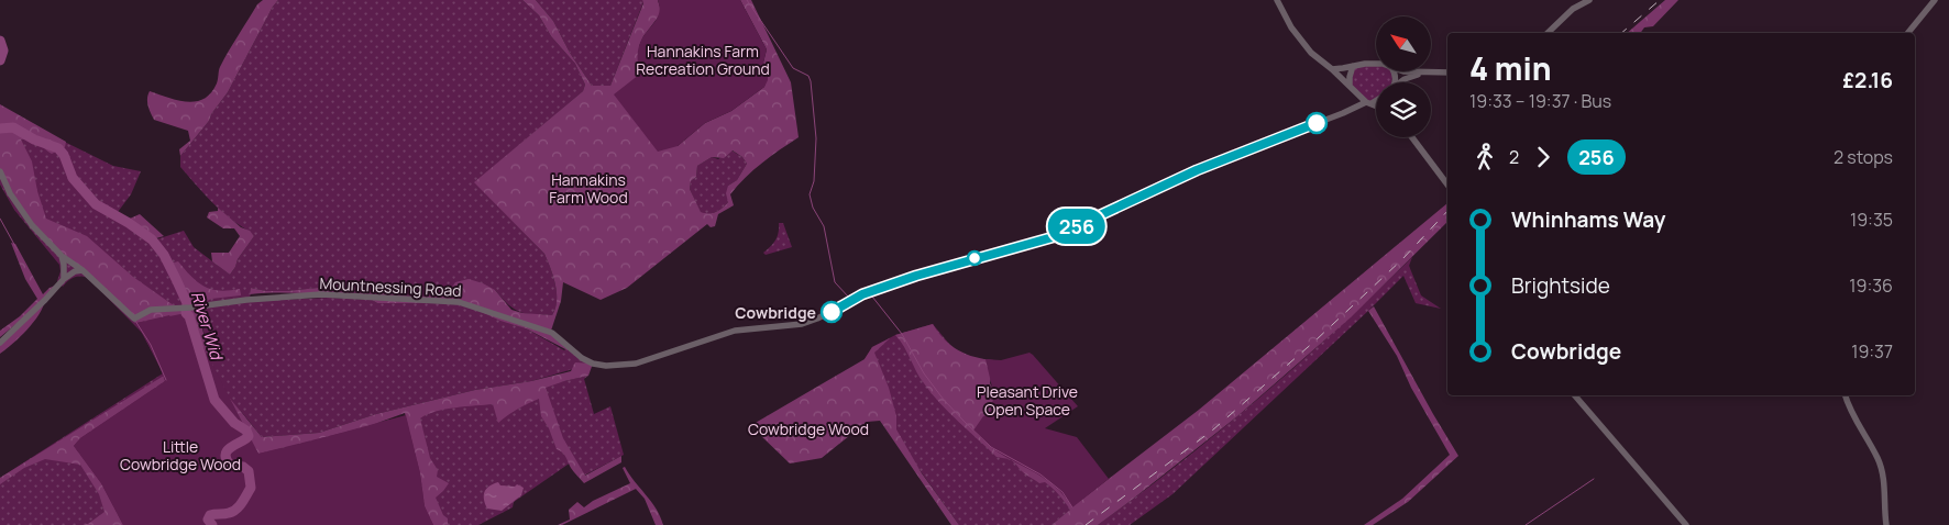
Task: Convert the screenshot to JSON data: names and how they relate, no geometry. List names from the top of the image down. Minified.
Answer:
{"streets":{"street":["Mountnessing Road"]},"water":["River Wid"],"parks":["Hannakins Farm Recreation Ground","Hannakins Farm Wood","Pleasant Drive Open Space","Cowbridge Wood","Little Cowbridge Wood"],"places":["Cowbridge"],"lines":["bus line 256"],"north":"top left","page":{"on_map":"256","heading":["4 min","19:33 – 19:37 · Bus","£2.16"],"legs":["2","256","2 stops"],"list":[{"name":"Whinhams Way","value":"19:35"},{"name":"Brightside","value":"19:36"},{"name":"Cowbridge","value":"19:37"}]}}
